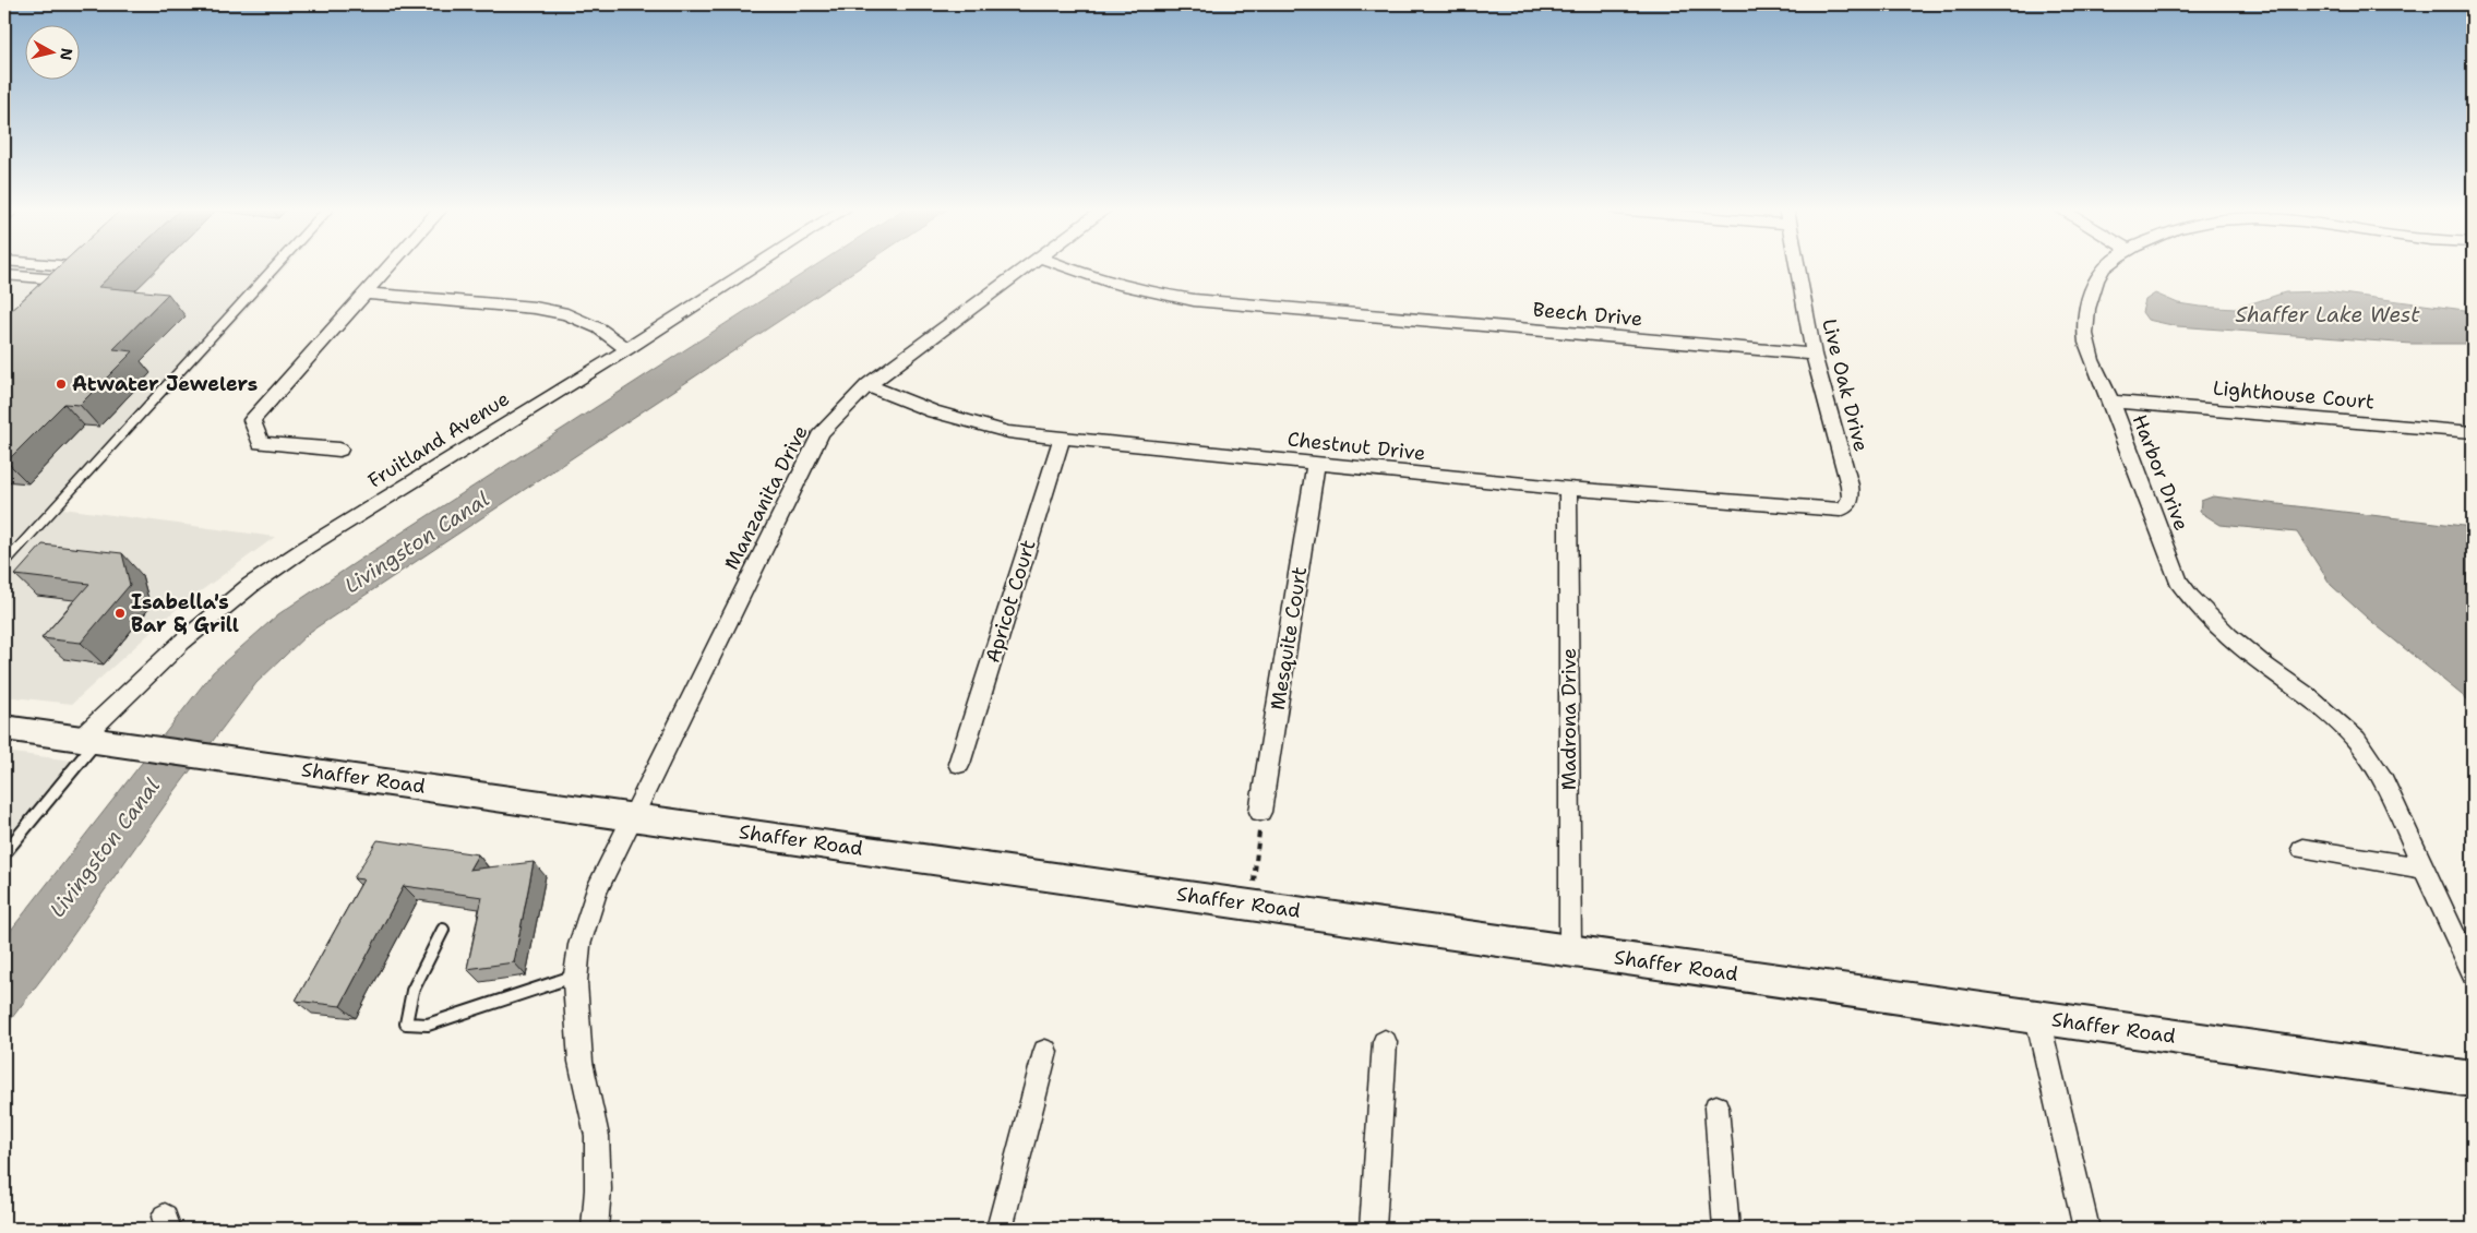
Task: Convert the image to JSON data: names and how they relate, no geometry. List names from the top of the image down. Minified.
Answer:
{"streets":{"main road":["Shaffer Road"],"street":["Beech Drive","Live Oak Drive","Lighthouse Court","Fruitland Avenue","Chestnut Drive","Harbor Drive","Manzanita Drive","Apricot Court","Mesquite Court","Madrona Drive"]},"crossings":[["Beech Drive","Live Oak Drive"],["Live Oak Drive","Chestnut Drive"],["Lighthouse Court","Harbor Drive"],["Fruitland Avenue","Shaffer Road"],["Chestnut Drive","Manzanita Drive"],["Chestnut Drive","Apricot Court"],["Chestnut Drive","Mesquite Court"],["Chestnut Drive","Madrona Drive"],["Manzanita Drive","Shaffer Road"],["Madrona Drive","Shaffer Road"]],"water":["Shaffer Lake West","Livingston Canal"],"places":["Atwater Jewelers","Isabella's Bar & Grill"],"north":"right"}
